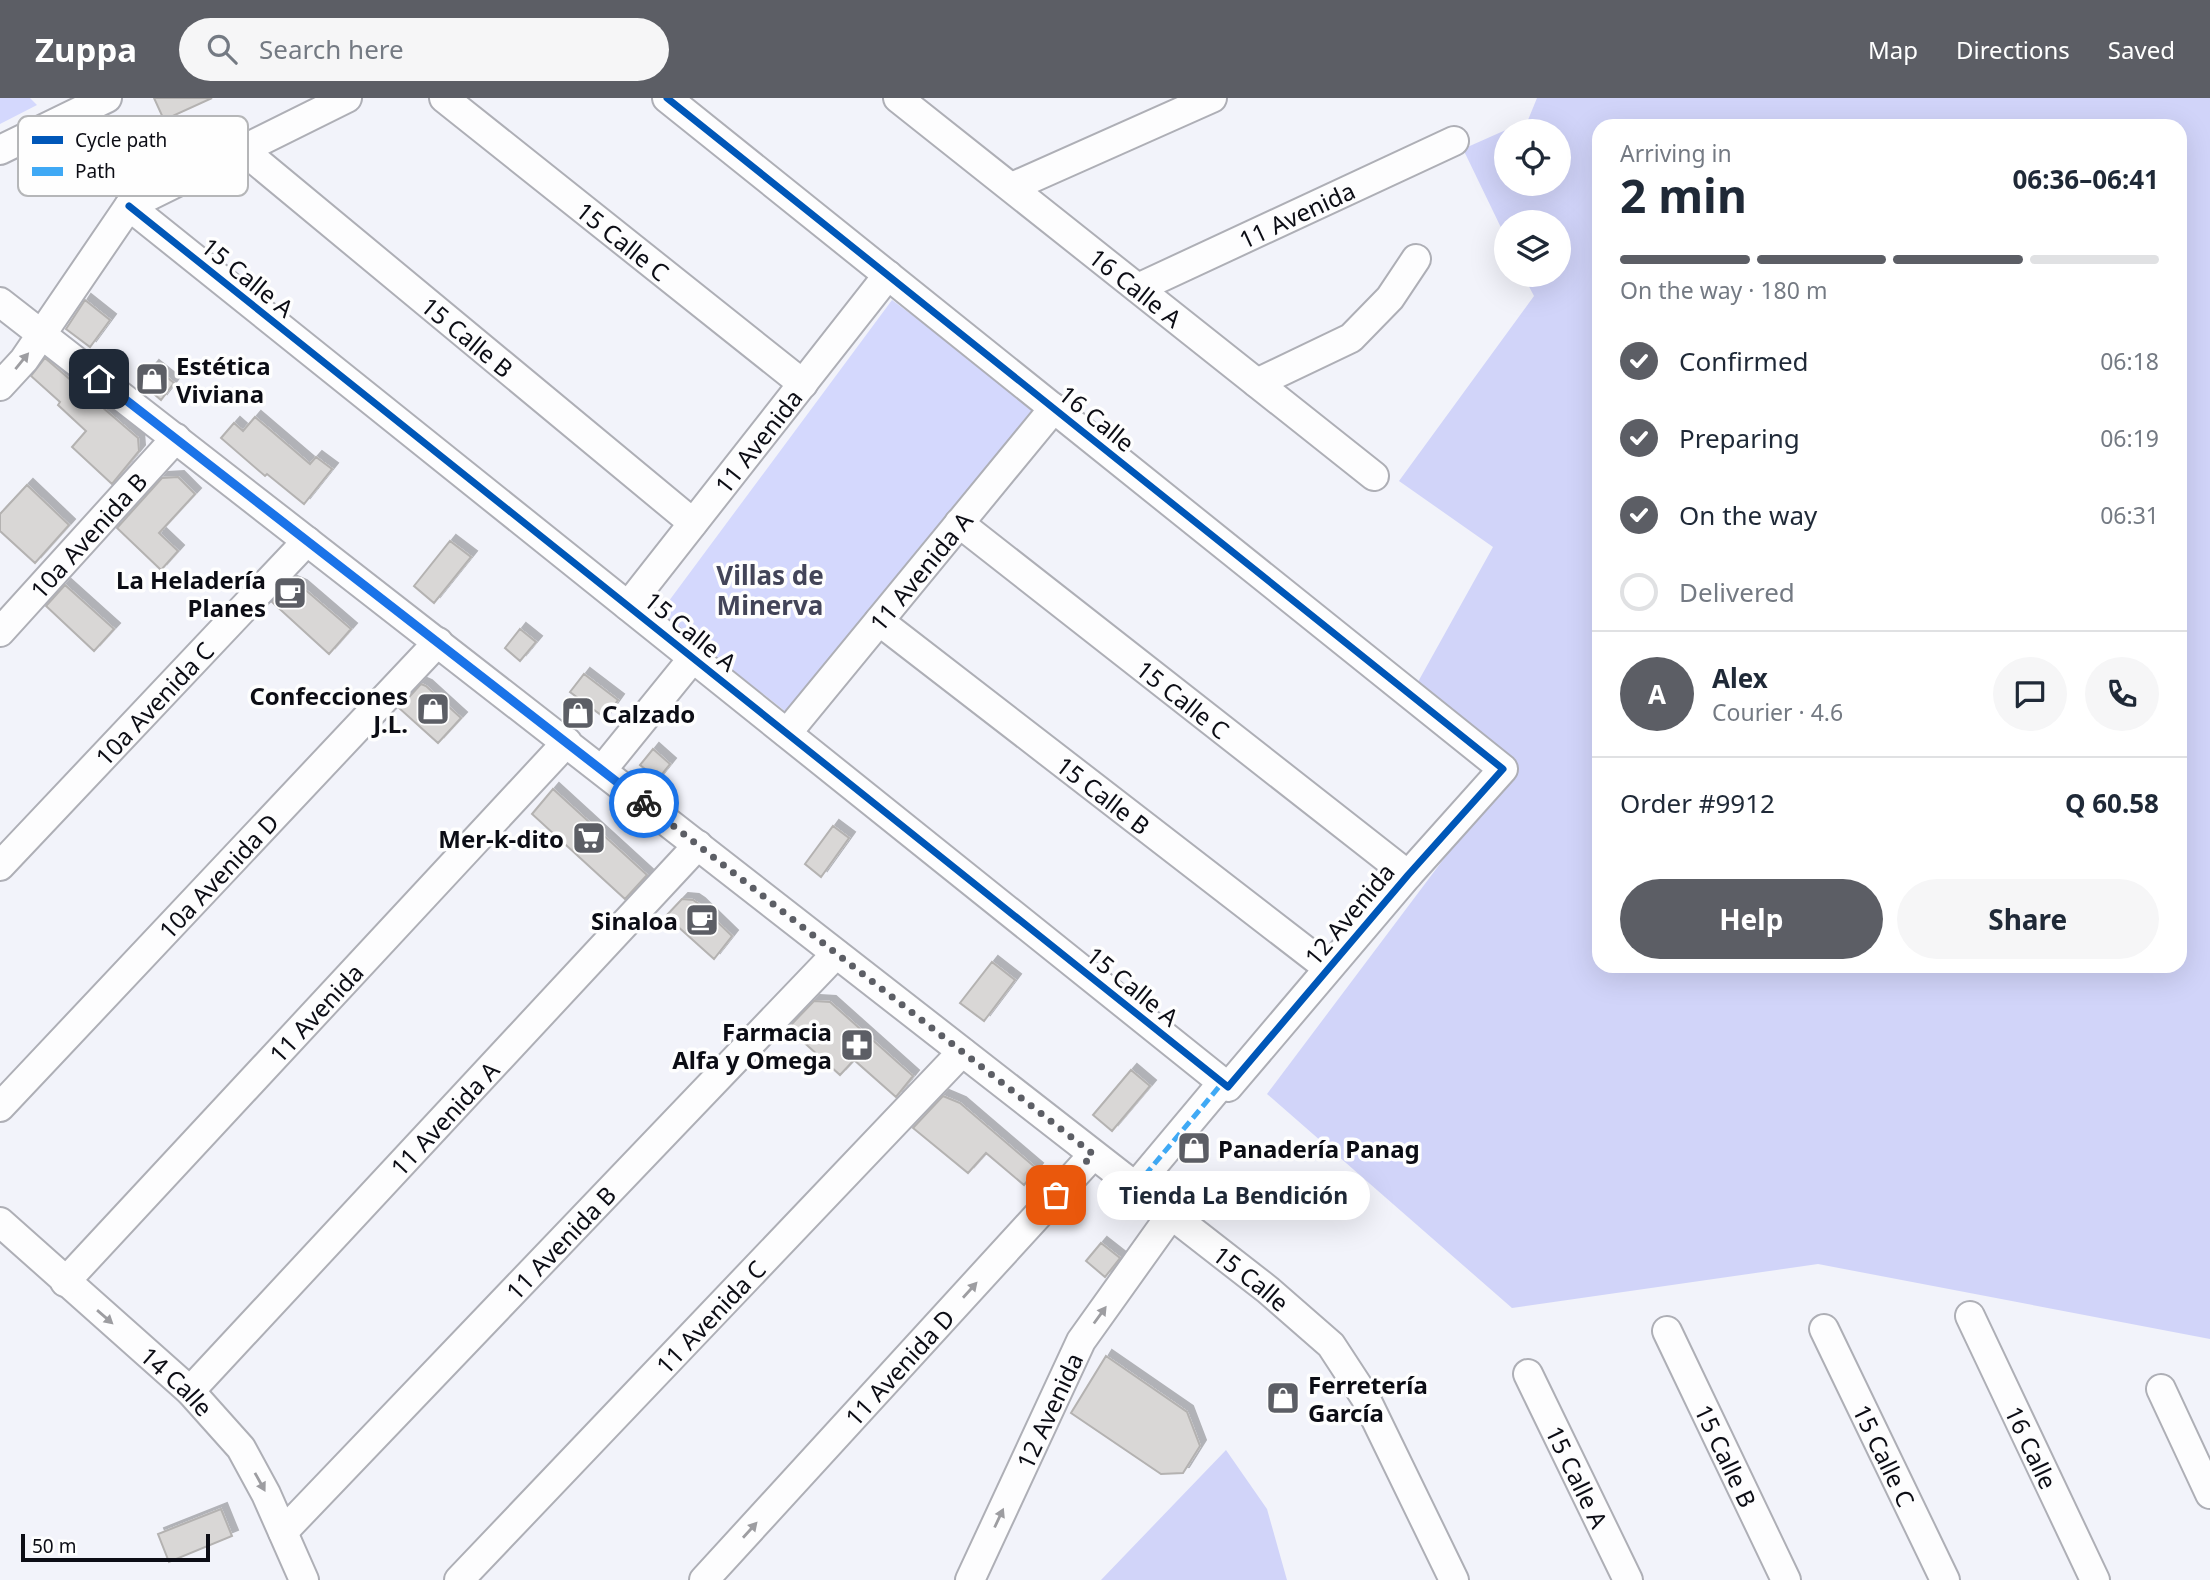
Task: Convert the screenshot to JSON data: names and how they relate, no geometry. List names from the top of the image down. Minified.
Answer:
{"streets":{"street":["11 Avenida","15 Calle C","15 Calle A","16 Calle A","15 Calle B","16 Calle","10a Avenida B","11 Avenida A","10a Avenida C","10a Avenida D","12 Avenida","11 Avenida B","15 Calle","11 Avenida C","11 Avenida D","14 Calle"]},"crossings":[["11 Avenida","15 Calle C"],["11 Avenida","15 Calle A"],["11 Avenida","16 Calle A"],["11 Avenida","15 Calle B"],["11 Avenida","16 Calle"],["11 Avenida","15 Calle"],["11 Avenida","14 Calle"],["15 Calle C","11 Avenida A"],["15 Calle C","12 Avenida"],["15 Calle A","11 Avenida A"],["15 Calle A","12 Avenida"],["15 Calle B","11 Avenida A"],["15 Calle B","12 Avenida"],["16 Calle","11 Avenida A"],["16 Calle","12 Avenida"],["10a Avenida B","15 Calle"],["11 Avenida A","15 Calle"],["11 Avenida A","14 Calle"],["10a Avenida C","15 Calle"],["10a Avenida D","15 Calle"],["12 Avenida","15 Calle"],["11 Avenida B","15 Calle"],["11 Avenida B","14 Calle"],["15 Calle","11 Avenida C"],["15 Calle","11 Avenida D"]],"one_way":["12 Avenida","11 Avenida D","14 Calle"],"districts":["Villas de Minerva"],"places":{"shop":["Estética Viviana","Confecciones J.L.","Calzado","Panadería Panag","Ferretería García"],"cafe":["La Heladería Planes","Sinaloa"],"supermarket":["Mer-k-dito"],"pharmacy":["Farmacia Alfa y Omega"],"other":["Tienda La Bendición"]},"legend":["Cycle path","Path"],"scale_bar":"50 m","page":{"header":"Zuppa","search":"Search here","nav":["Map","Directions","Saved"],"heading":["2 min","Arriving in","06:36–06:41"],"panel":["Alex","Courier · 4.6","Order #9912","Q 60.58"],"bar":"On the way · 180 m","list":[["Confirmed","06:18"],["Preparing","06:19"],["On the way","06:31"],"Delivered"],"round":"A","buttons":["Help","Share"],"bubble":"Tienda La Bendición","scale":"50 m"}}
